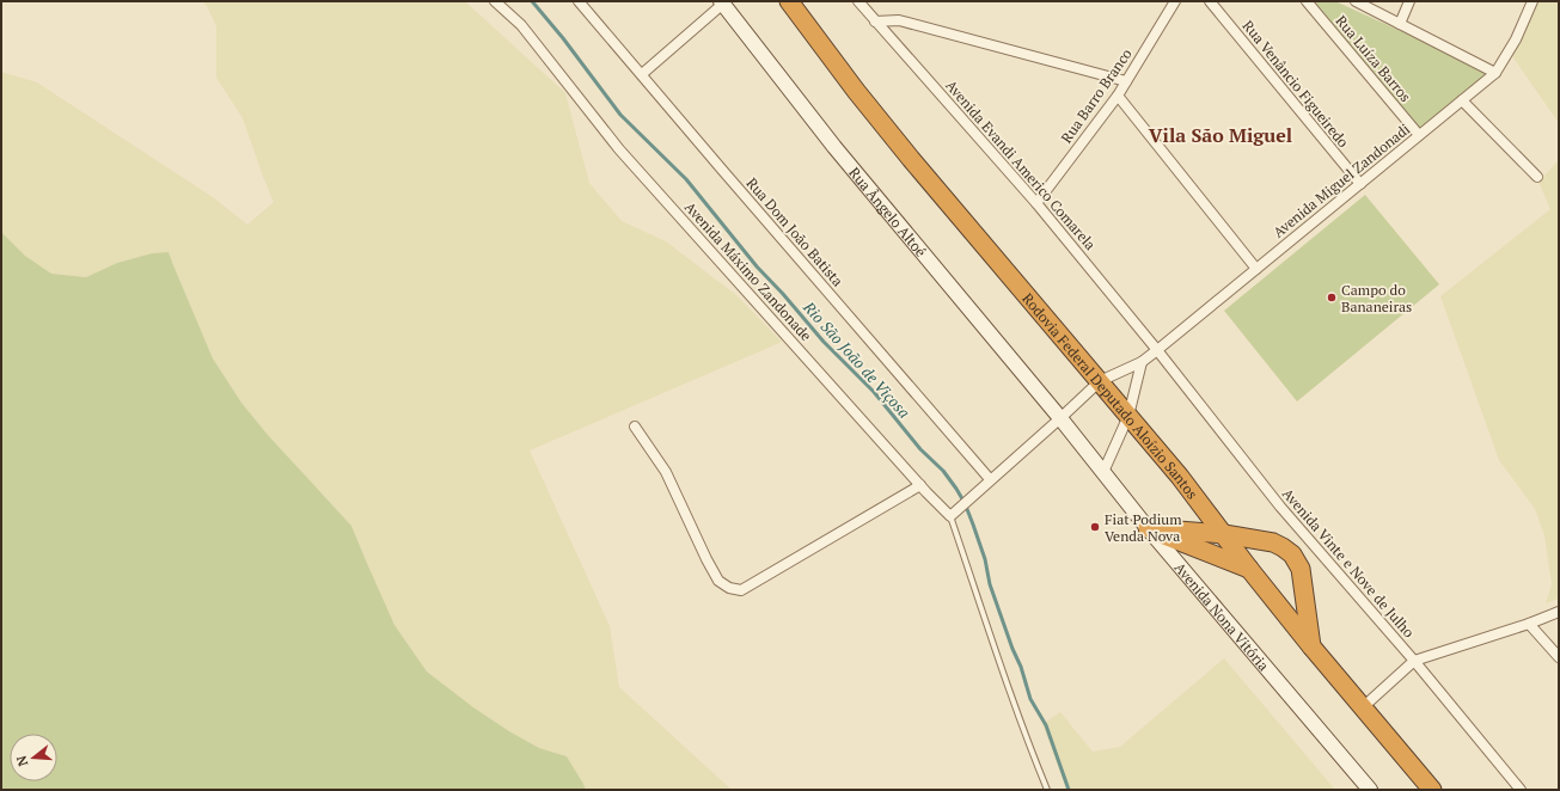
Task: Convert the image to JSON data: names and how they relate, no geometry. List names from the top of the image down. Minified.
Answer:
{"streets":{"highway":["Rodovia Federal Deputado Aloízio Santos"],"street":["Rua Luíza Barros","Rua Venâncio Figueiredo","Rua Barro Branco","Avenida Evandi Americo Comarela","Avenida Miguel Zandonadi","Rua Ângelo Altoé","Rua Dom João Batista","Avenida Máximo Zandonade","Avenida Vinte e Nove de Julho","Avenida Nona Vitória"]},"crossings":[["Rua Luíza Barros","Avenida Miguel Zandonadi"],["Rua Venâncio Figueiredo","Avenida Miguel Zandonadi"],["Rua Barro Branco","Avenida Evandi Americo Comarela"],["Avenida Evandi Americo Comarela","Avenida Miguel Zandonadi"],["Avenida Evandi Americo Comarela","Avenida Vinte e Nove de Julho"],["Avenida Miguel Zandonadi","Rua Ângelo Altoé"],["Avenida Miguel Zandonadi","Rua Dom João Batista"],["Avenida Miguel Zandonadi","Rodovia Federal Deputado Aloízio Santos"],["Avenida Miguel Zandonadi","Avenida Vinte e Nove de Julho"],["Avenida Miguel Zandonadi","Avenida Nona Vitória"],["Rua Ângelo Altoé","Avenida Nona Vitória"]],"districts":["Vila São Miguel"],"water":["Rio São João de Viçosa"],"places":["Campo do Bananeiras","Fiat Podium Venda Nova"],"north":"left"}
